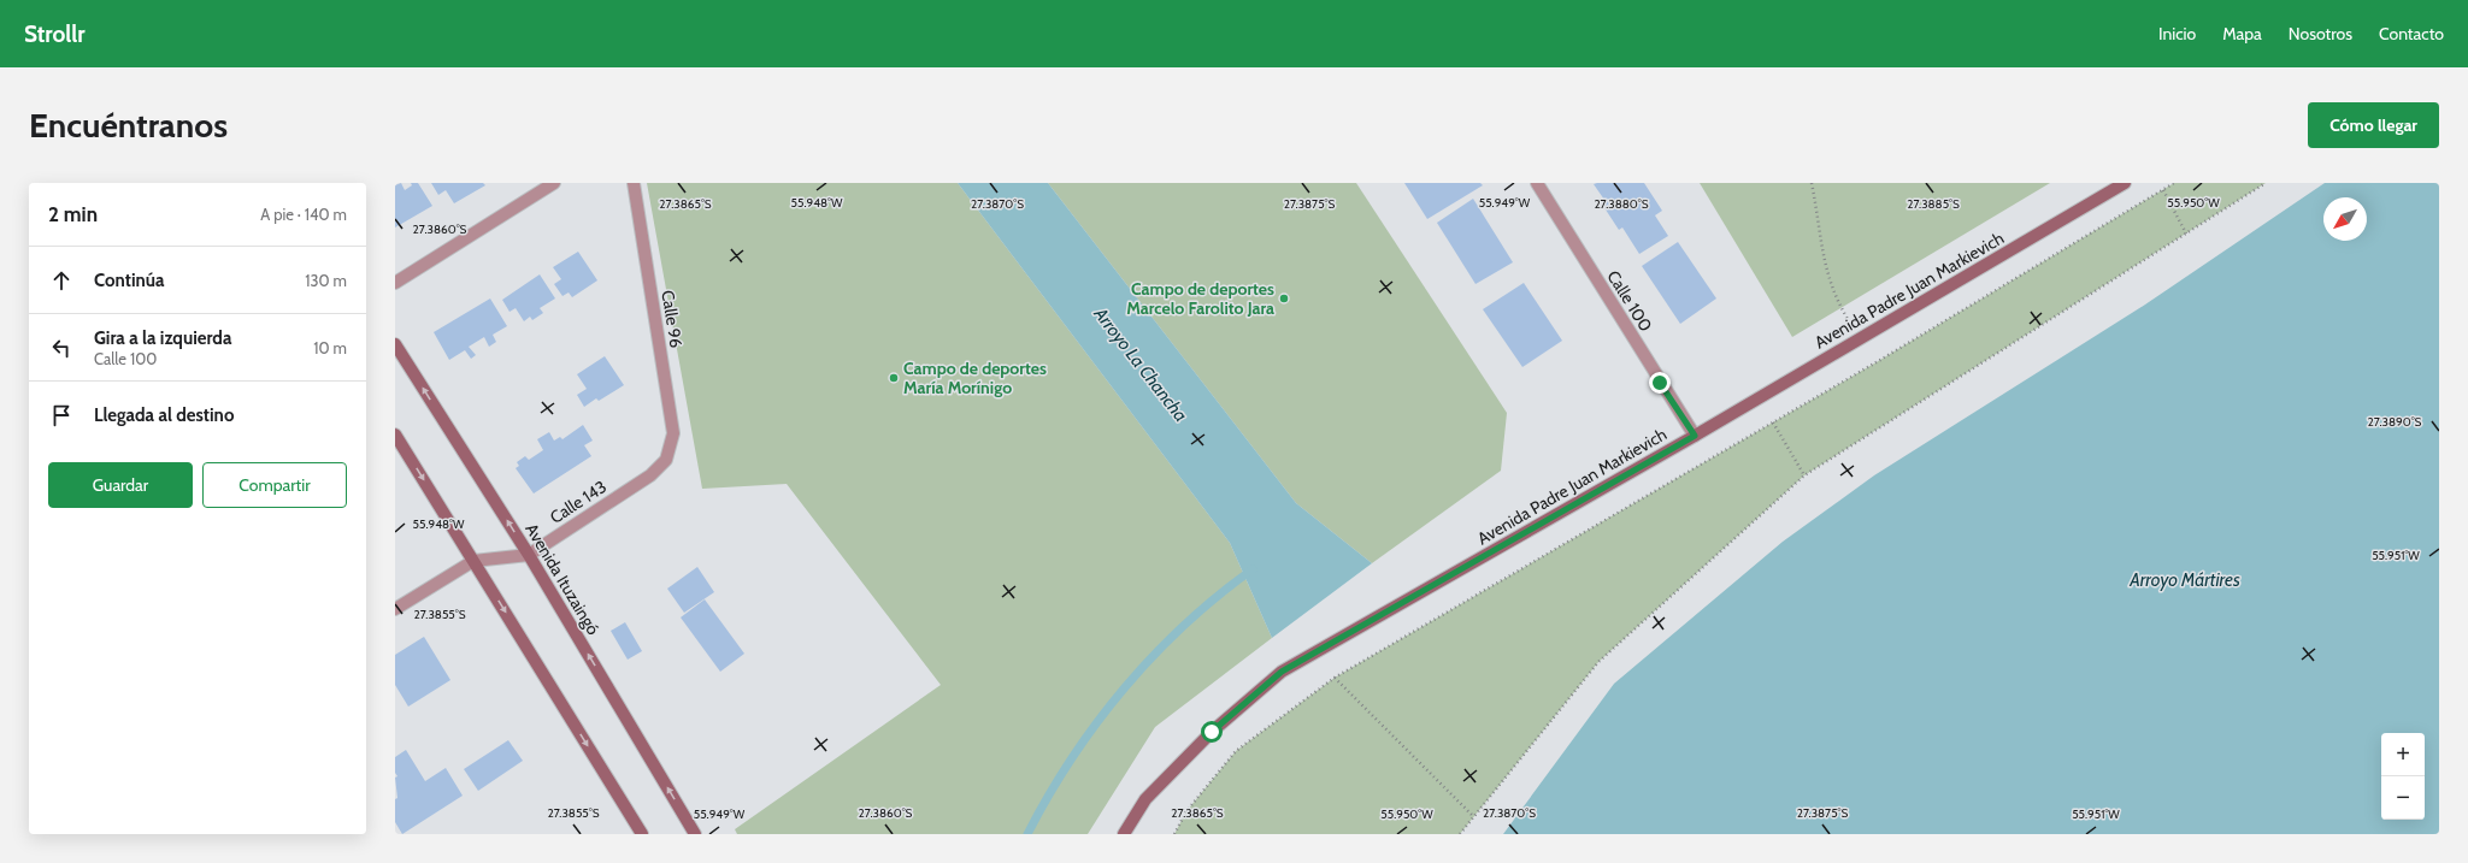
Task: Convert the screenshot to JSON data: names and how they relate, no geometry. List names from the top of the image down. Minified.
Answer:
{"streets":{"main road":["Avenida Padre Juan Markievich","Avenida Ituzaingó"],"street":["Calle 100","Calle 96","Calle 143"]},"crossings":[["Avenida Padre Juan Markievich","Calle 100"],["Calle 96","Calle 143"],["Calle 143","Avenida Ituzaingó"]],"water":["Arroyo La Chancha","Arroyo Mártires"],"places":["Campo de deportes Marcelo Farolito Jara","Campo de deportes María Morínigo"],"north":"bottom left","page":{"header":"Strollr","nav":["Inicio","Mapa","Nosotros","Contacto"],"buttons":["Cómo llegar",["Guardar","Compartir"]],"title":"Encuéntranos","heading":["2 min","A pie · 140 m"],"list":[["Continúa","130 m"],["Gira a la izquierda","Calle 100","10 m"],"Llegada al destino"],"map_buttons":["+","−"]},"coordinates":["55.948°W","55.949°W","55.950°W","27.3870°S","27.3875°S","27.3885°S","27.3865°S","27.3880°S","27.3860°S","27.3890°S","55.951°W","27.3855°S"]}
